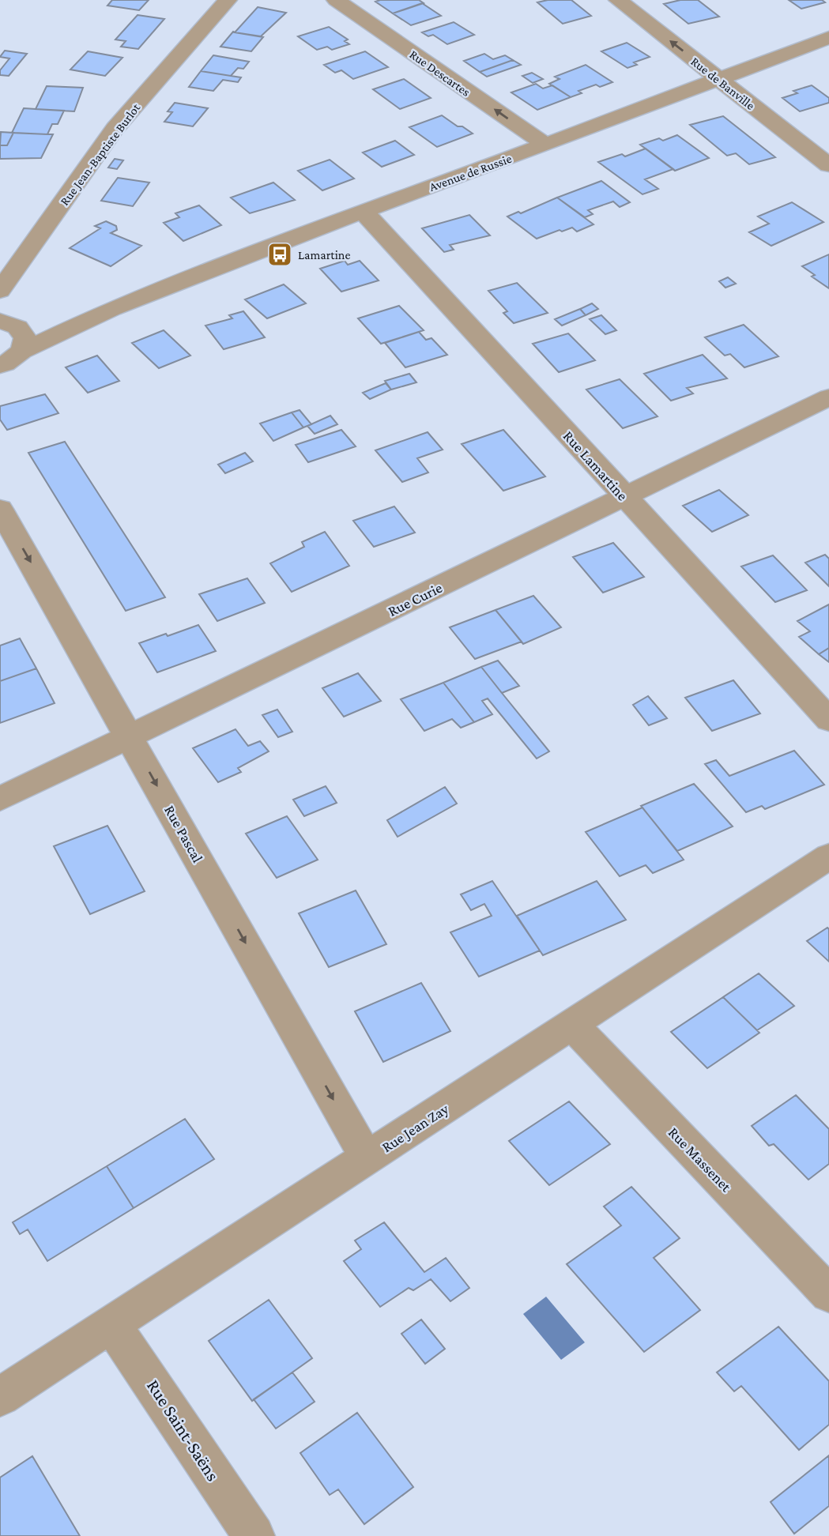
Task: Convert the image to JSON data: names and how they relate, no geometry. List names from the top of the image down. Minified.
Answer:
{"streets":{"street":["Rue Descartes","Rue de Banville","Rue Jean-Baptiste Burlot","Avenue de Russie","Rue Lamartine","Rue Curie","Rue Pascal","Rue Jean Zay","Rue Massenet","Rue Saint-Saëns"]},"crossings":[["Rue Descartes","Avenue de Russie"],["Rue de Banville","Avenue de Russie"],["Rue Jean-Baptiste Burlot","Avenue de Russie"],["Avenue de Russie","Rue Lamartine"],["Rue Lamartine","Rue Curie"],["Rue Curie","Rue Pascal"],["Rue Pascal","Rue Jean Zay"],["Rue Jean Zay","Rue Massenet"],["Rue Jean Zay","Rue Saint-Saëns"]],"one_way":["Rue Descartes","Rue de Banville","Rue Pascal"],"places":{"bus stop":["Lamartine"]}}
